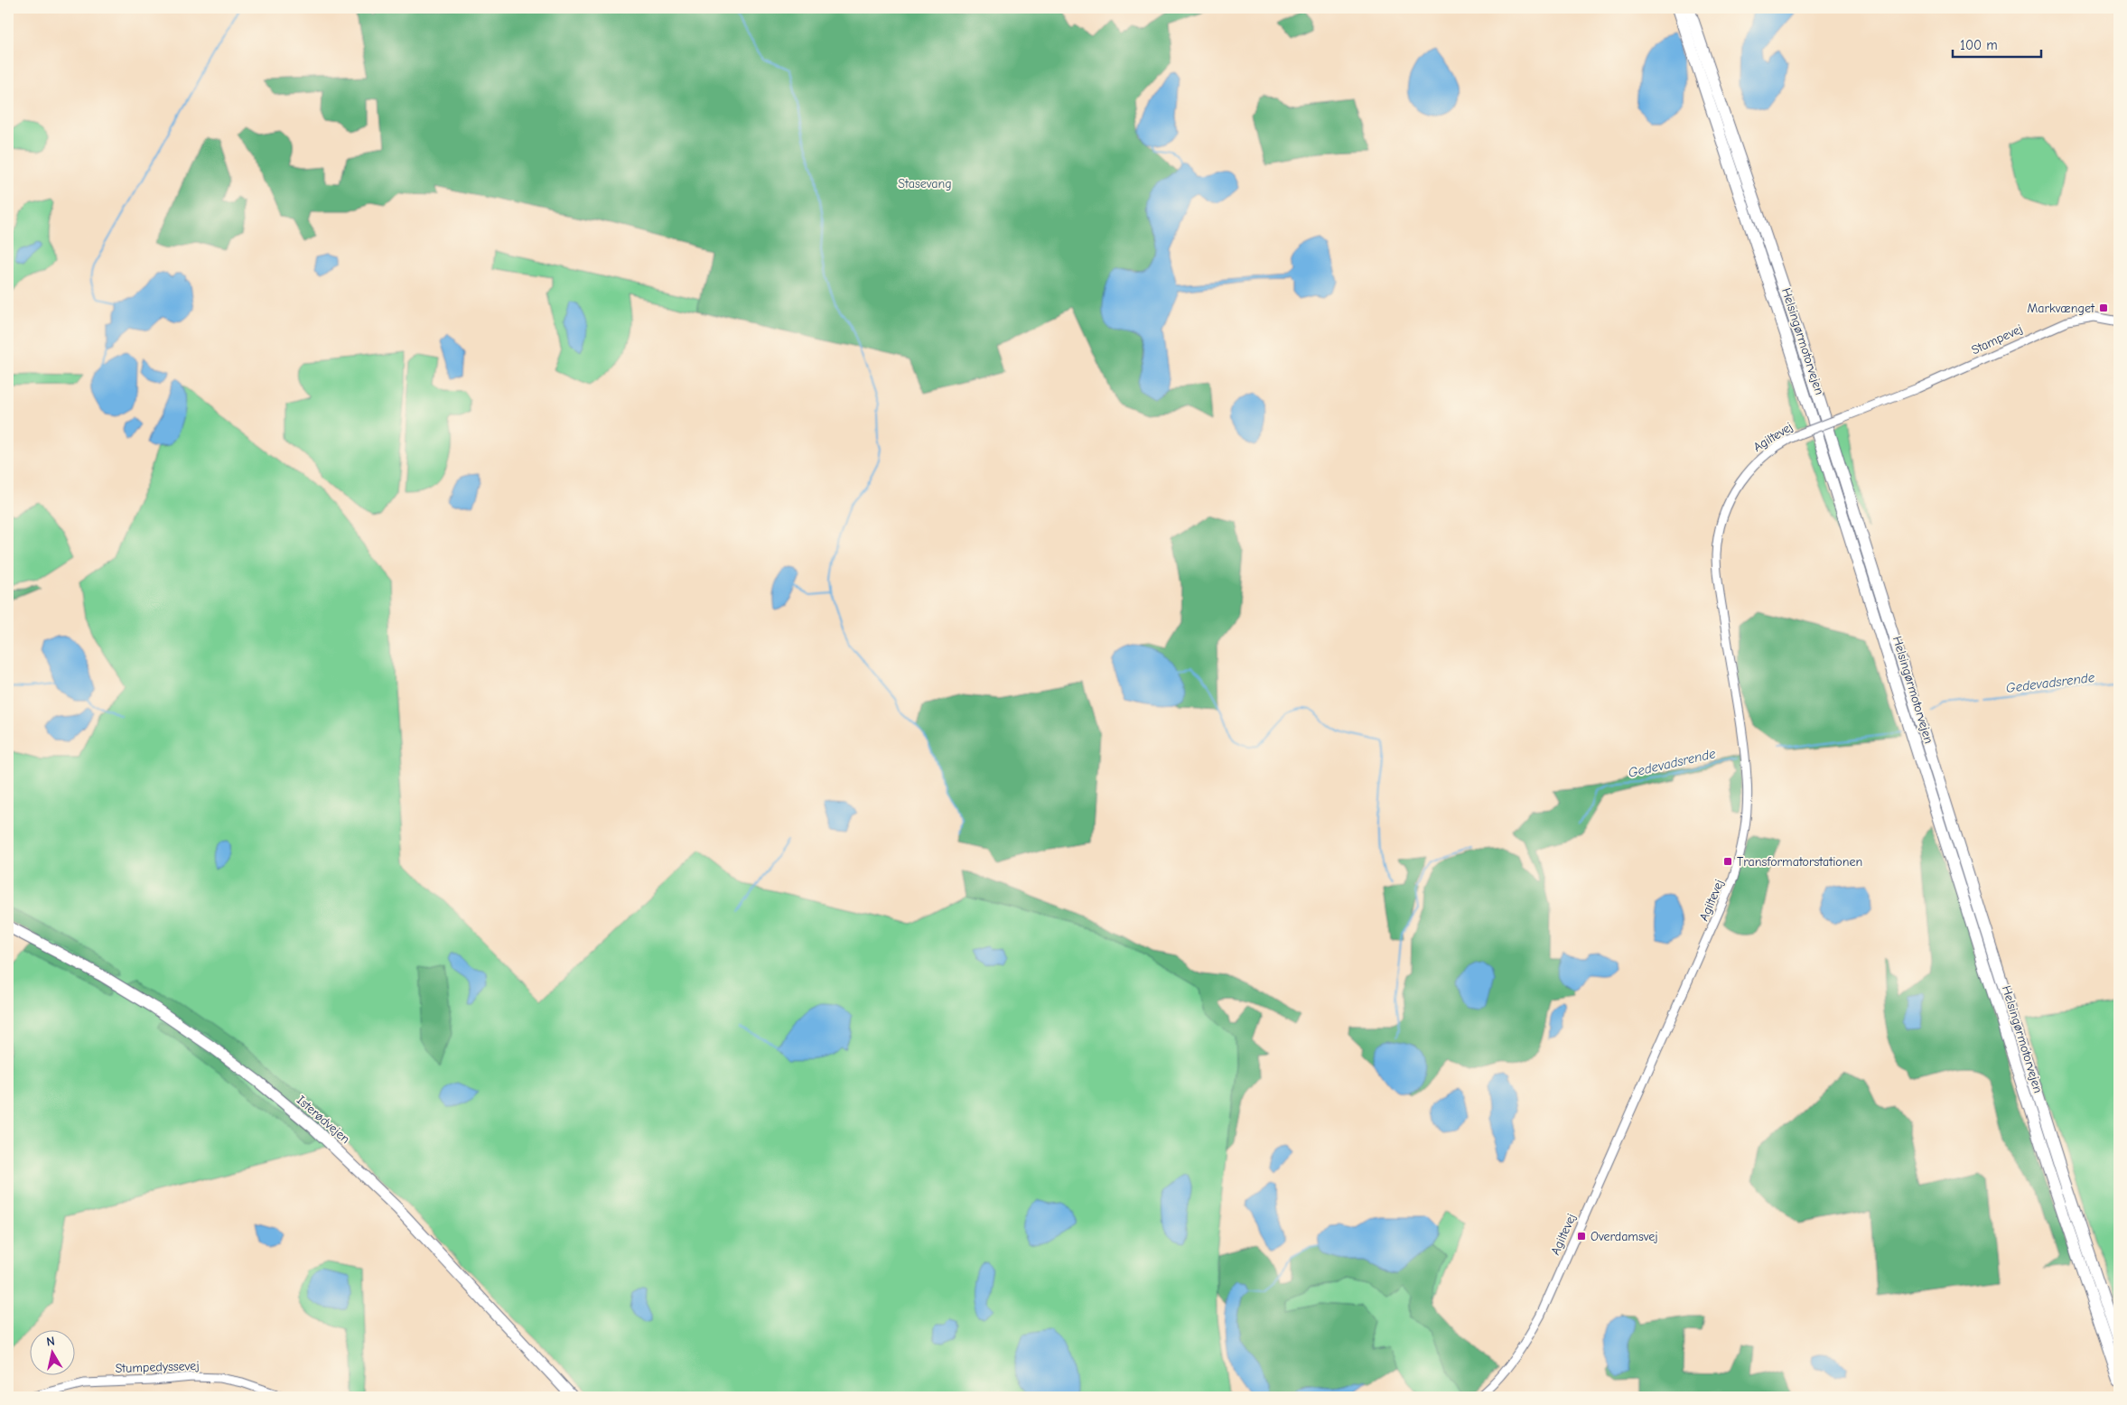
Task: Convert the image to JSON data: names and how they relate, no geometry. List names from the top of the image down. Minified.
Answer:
{"streets":{"highway":["Helsingørmotorvejen","Isterødvejen"],"street":["Stampevej","Agiltevej","Stumpedyssevej"]},"crossings":[["Stampevej","Agiltevej"]],"water":["Gedevadsrende"],"parks":["Stasevang"],"places":{"transit":["Markvænget","Transformatorstationen","Overdamsvej"]},"scale_bar":"100 m","north":"top"}
